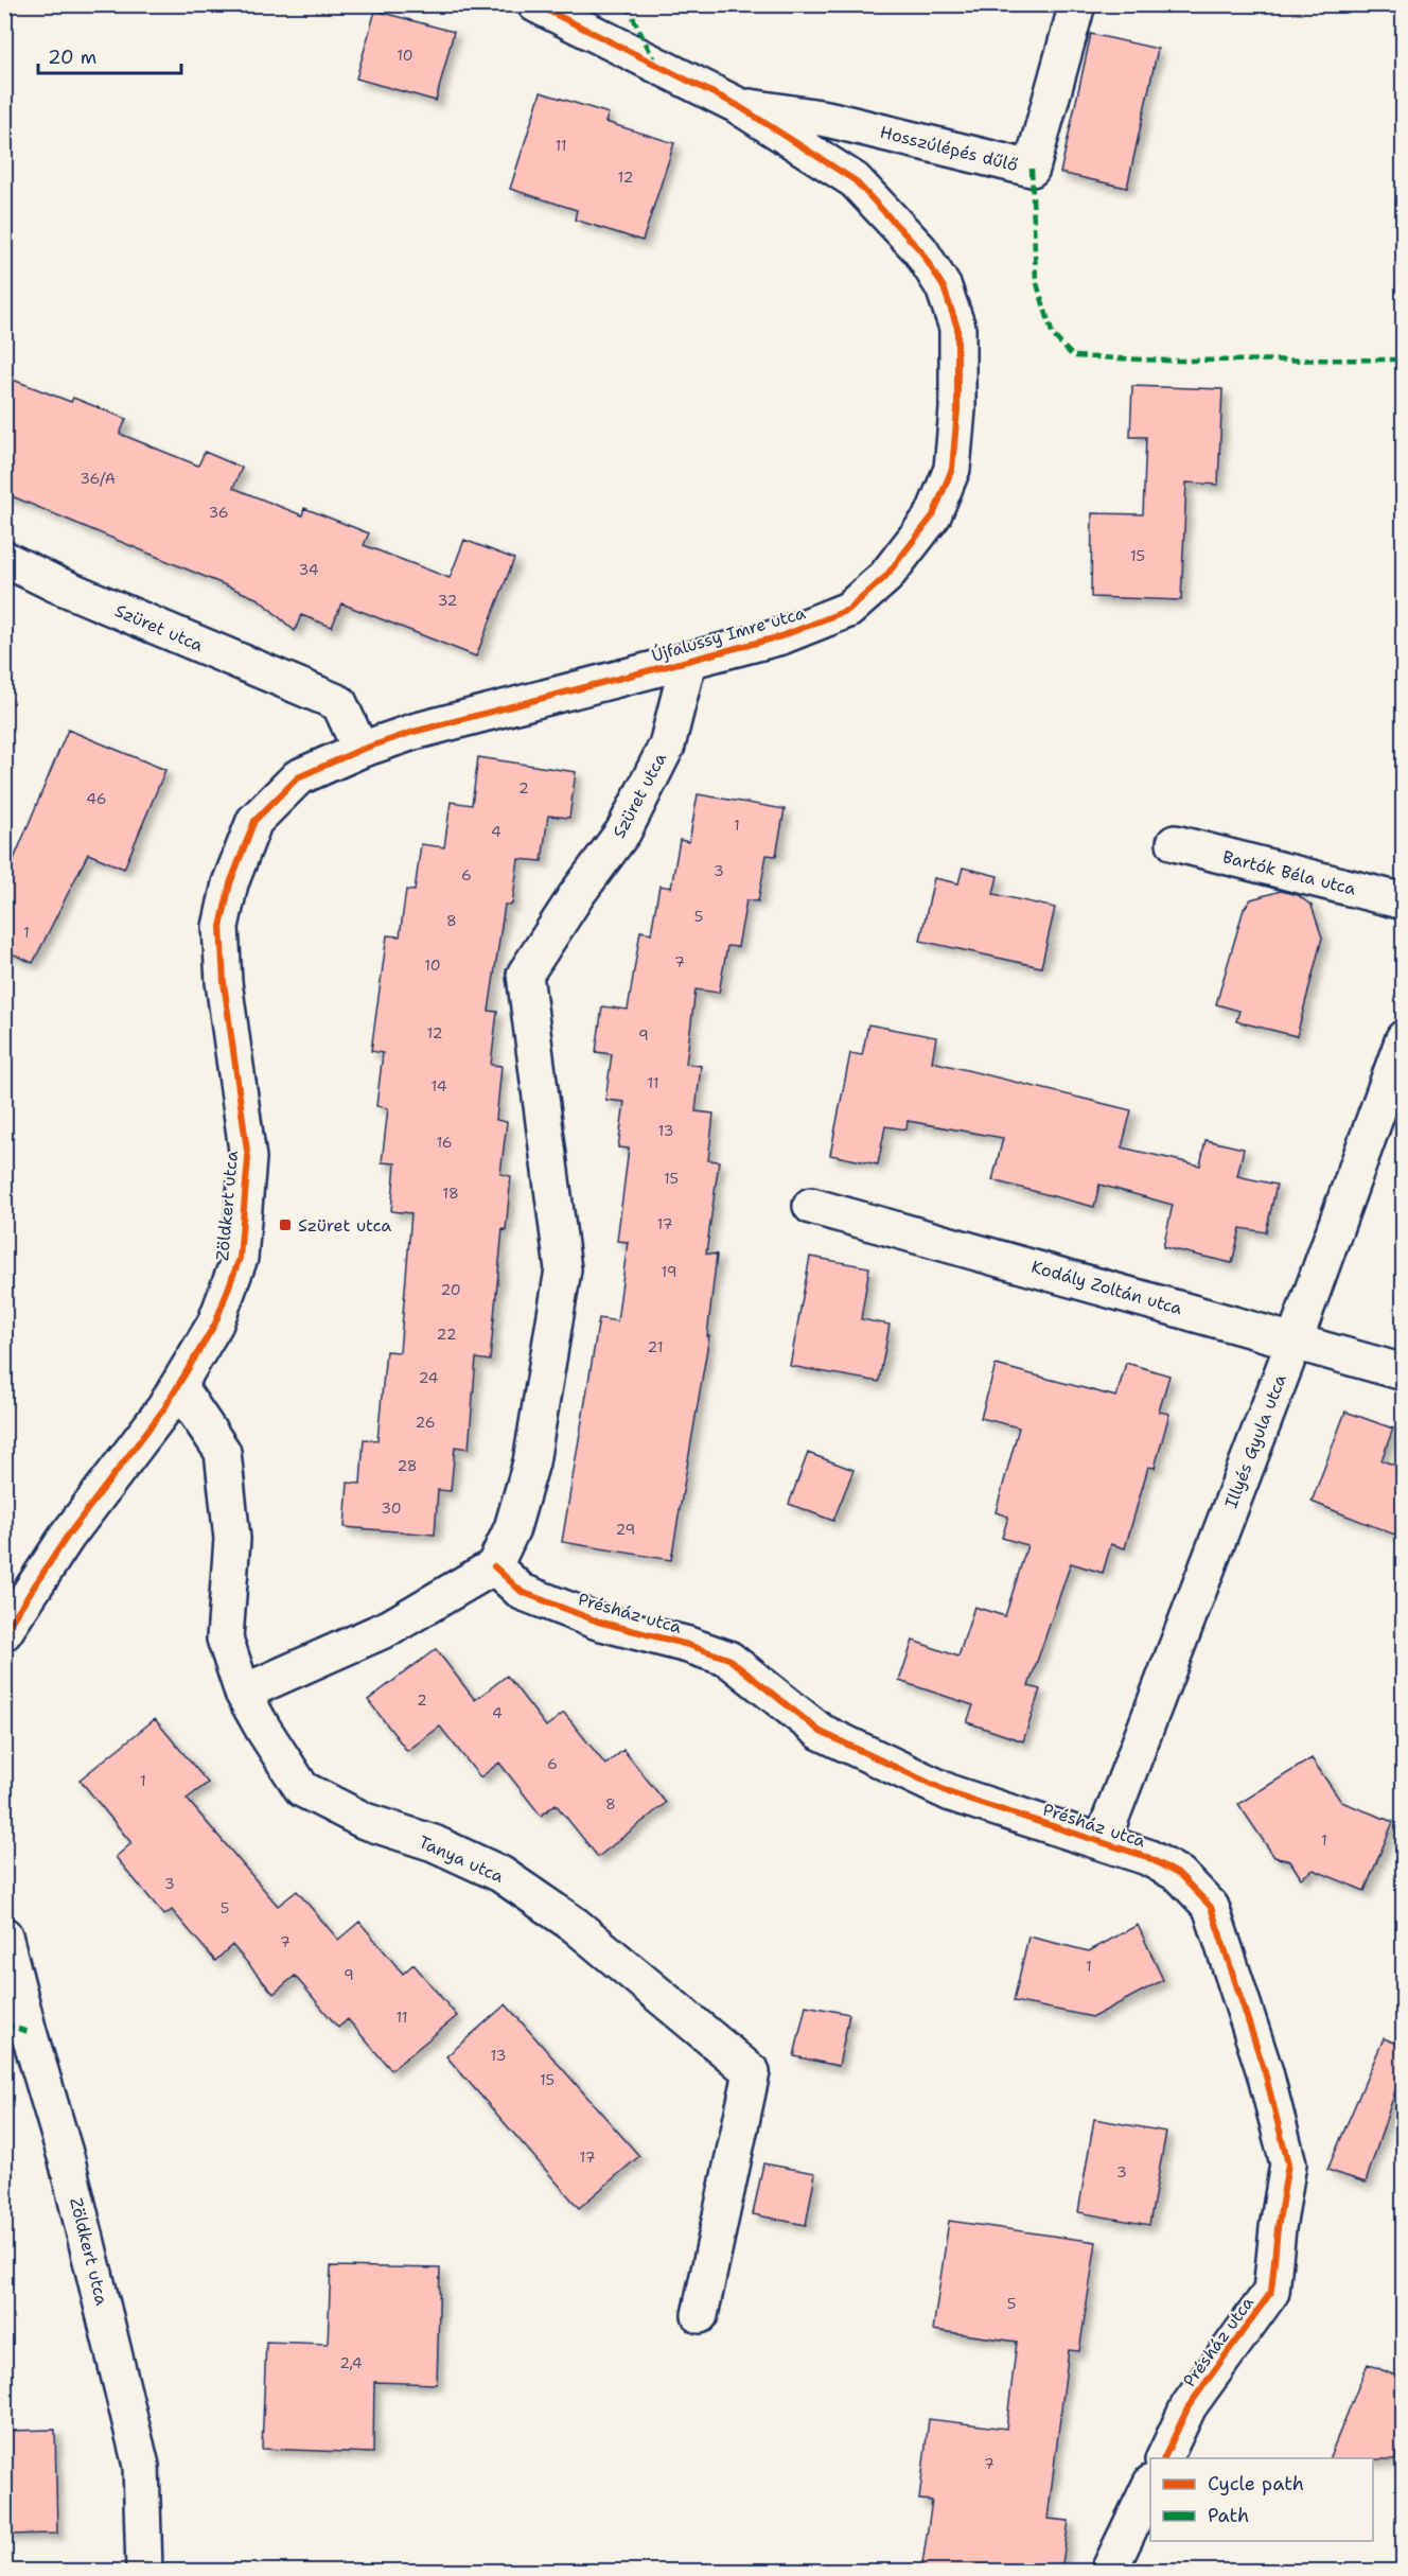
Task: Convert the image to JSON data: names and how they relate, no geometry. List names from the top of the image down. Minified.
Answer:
{"streets":{"street":["Hosszúlépés dűlő","Szüret utca","Újfalussy Imre utca","Bartók Béla utca","Zöldkert utca","Kodály Zoltán utca","Illyés Gyula utca","Présház utca","Tanya utca"]},"crossings":[["Hosszúlépés dűlő","Újfalussy Imre utca"],["Szüret utca","Újfalussy Imre utca"],["Szüret utca","Présház utca"],["Újfalussy Imre utca","Zöldkert utca"],["Zöldkert utca","Tanya utca"],["Kodály Zoltán utca","Illyés Gyula utca"],["Illyés Gyula utca","Présház utca"]],"places":{"transit":["Szüret utca"]},"house_numbers":["10","11","12","36/A","36","15","34","32","2","46","1","4","3","6","5","8","1","7","10","12","9","11","14","13","16","15","18","17","19","20","22","21","24","26","28","30","29","2","4","6","1","8","1","3","5","7","1","9","11","13","15","17","3","5","2,4","7"],"legend":["Cycle path","Path"],"scale_bar":"20 m"}
